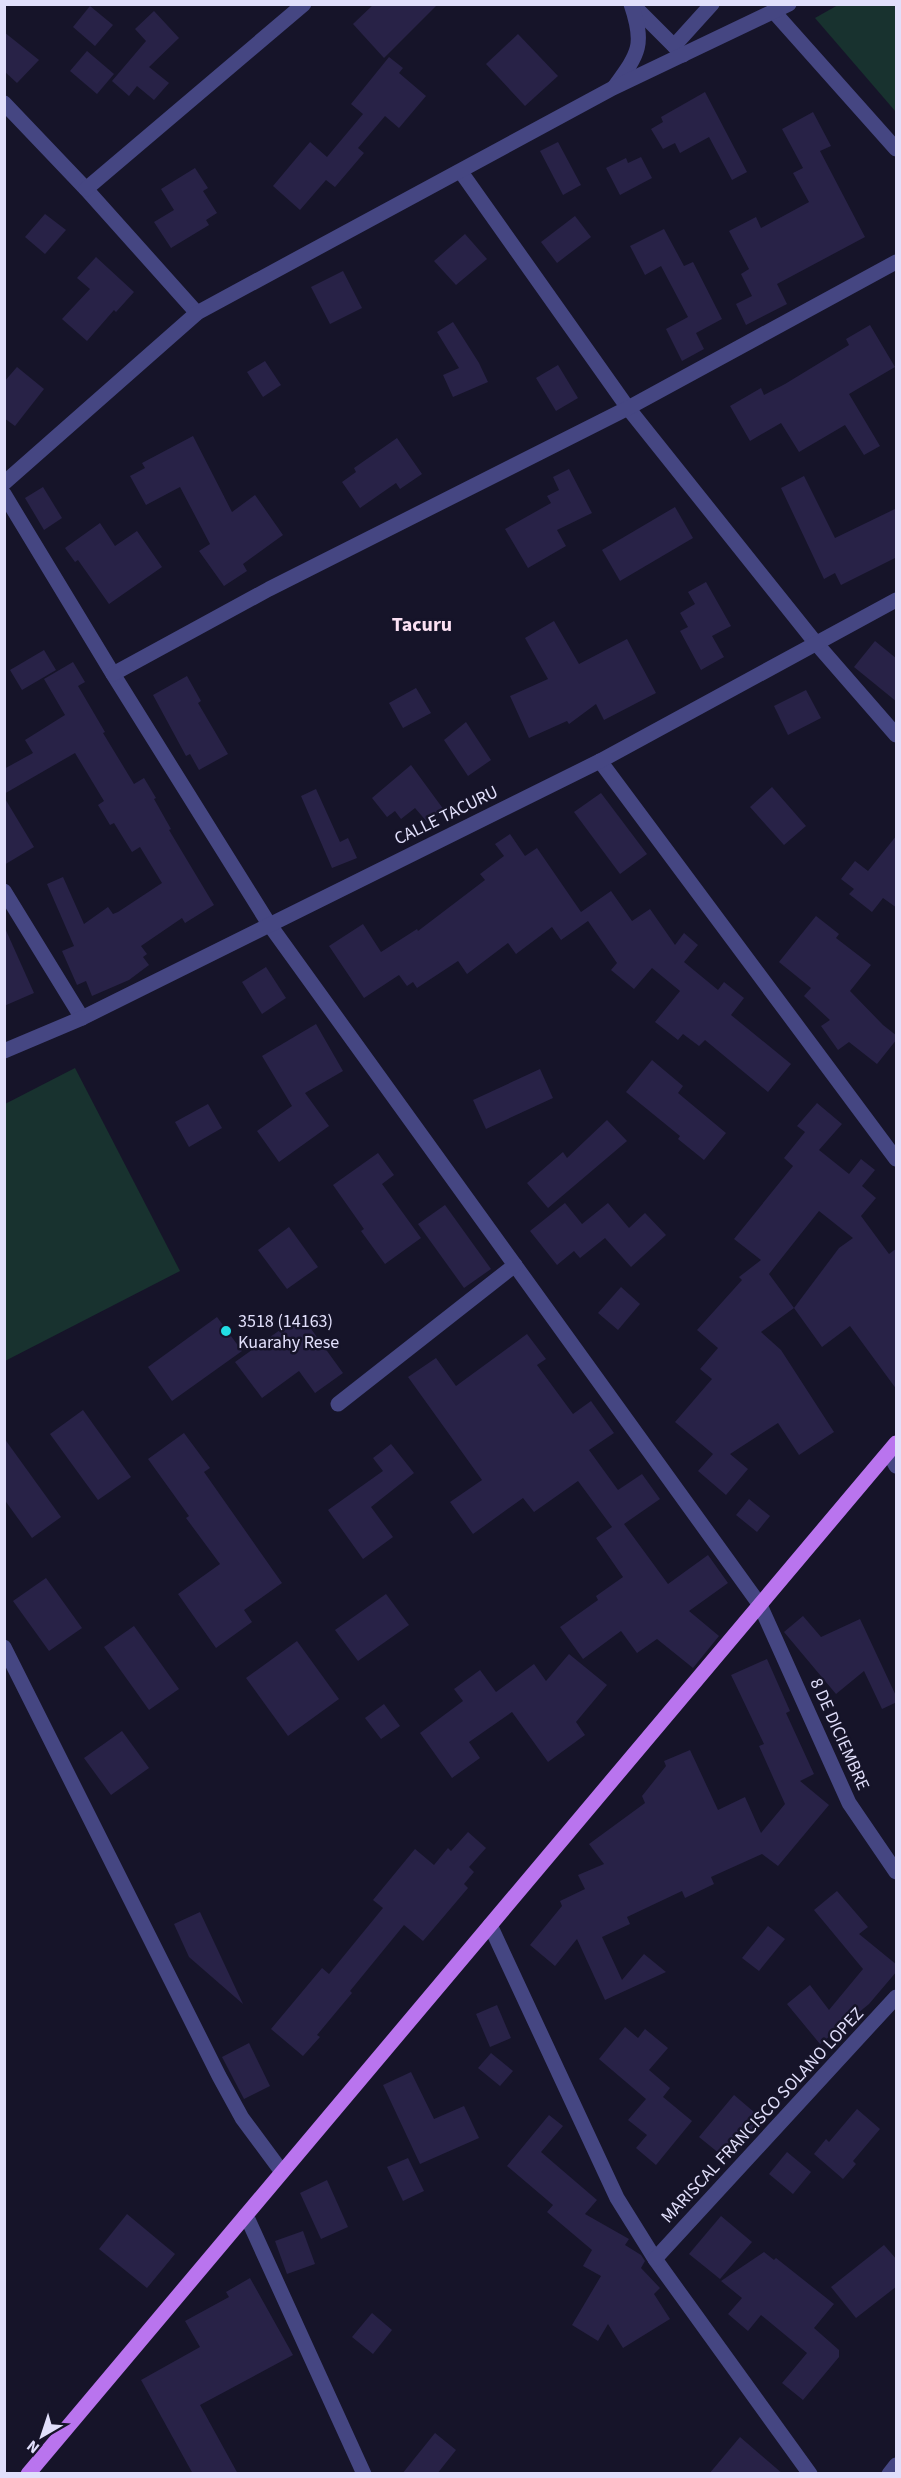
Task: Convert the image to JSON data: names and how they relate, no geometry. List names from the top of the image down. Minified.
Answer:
{"streets":{"street":["CALLE TACURU","8 DE DICIEMBRE","MARISCAL FRANCISCO SOLANO LOPEZ"]},"crossings":[["CALLE TACURU","8 DE DICIEMBRE"]],"districts":["Tacuru"],"places":["3518 (14163) Kuarahy Rese"],"north":"bottom left"}
